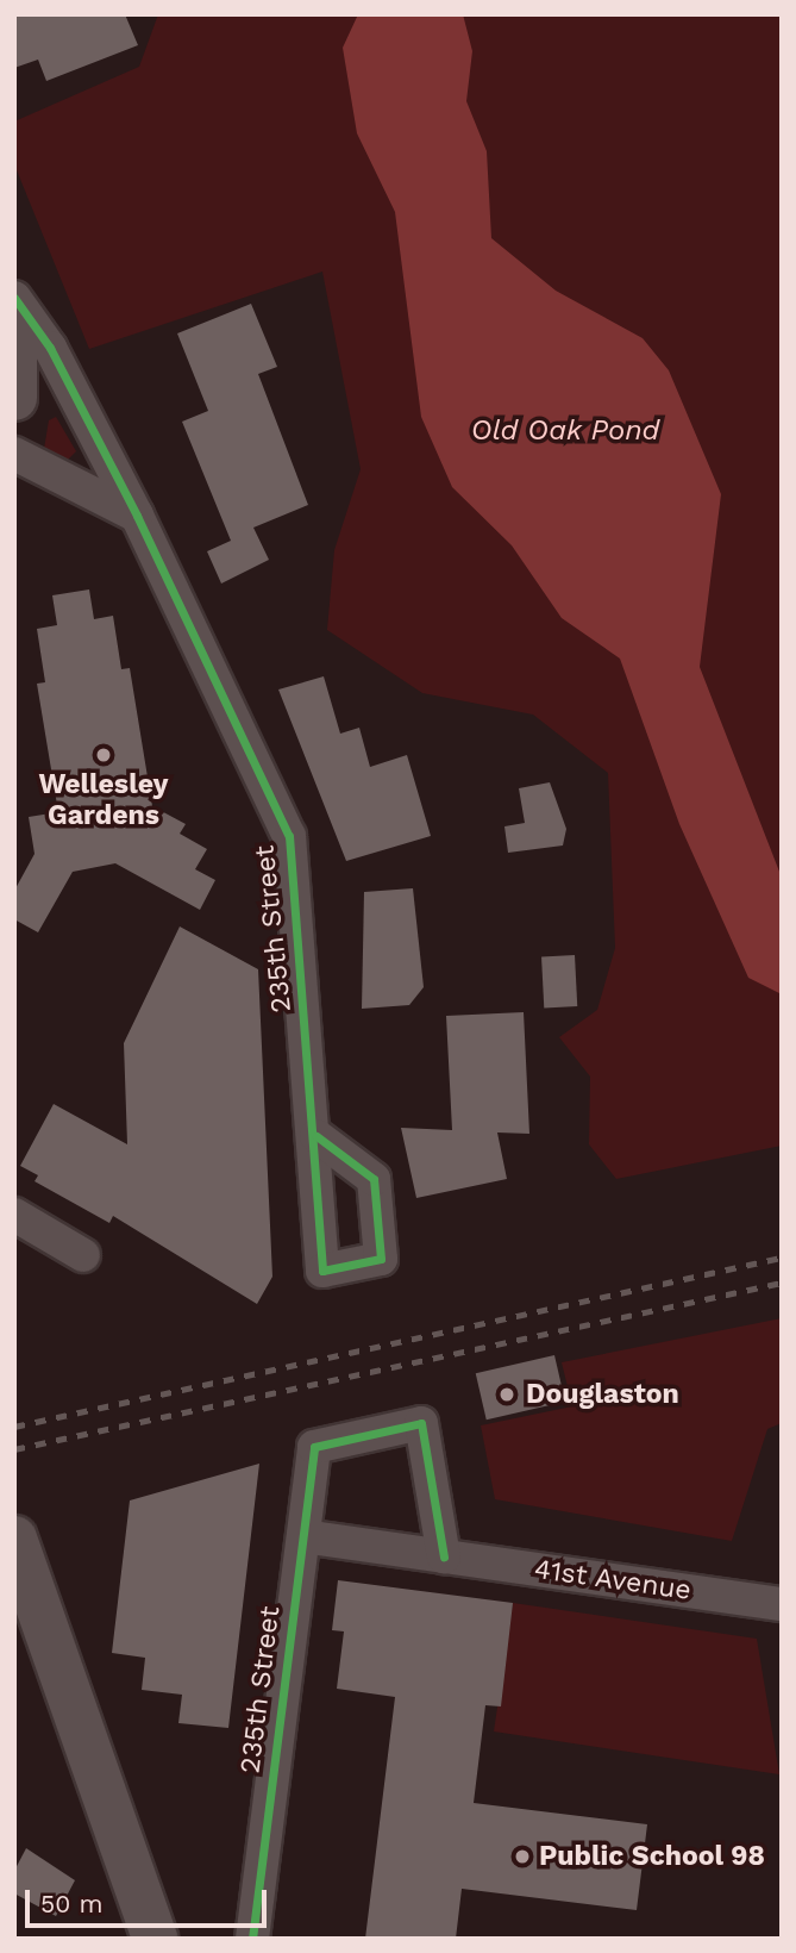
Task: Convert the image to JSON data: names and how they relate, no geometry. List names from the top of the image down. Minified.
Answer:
{"streets":{"street":["235th Street","41st Avenue"]},"crossings":[["235th Street","41st Avenue"]],"water":["Old Oak Pond"],"places":["Wellesley Gardens","Douglaston","Public School 98"],"scale_bar":"50 m"}
